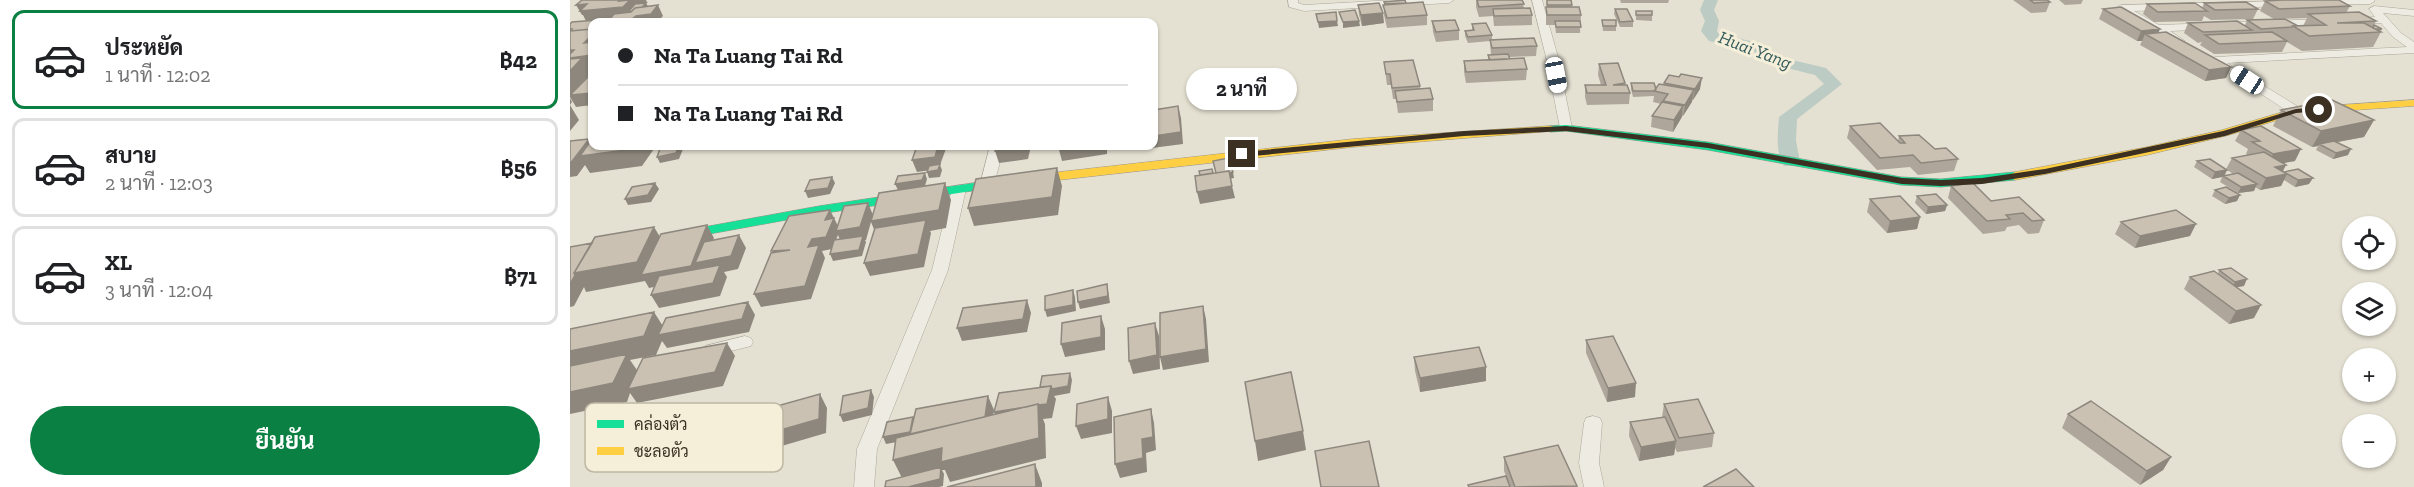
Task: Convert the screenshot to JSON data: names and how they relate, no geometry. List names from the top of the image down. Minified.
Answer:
{"water":["Huai Yang"],"legend":["คล่องตัว","ชะลอตัว"],"page":{"list":[{"name":"ประหยัด","note":"1 นาที · 12:02","value":"฿42"},{"name":"สบาย","note":"2 นาที · 12:03","value":"฿56"},{"name":"XL","note":"3 นาที · 12:04","value":"฿71"}],"banner":["Na Ta Luang Tai Rd","Na Ta Luang Tai Rd"],"bubble":"2 นาที","map_buttons":["+","−"],"buttons":"ยืนยัน"}}
